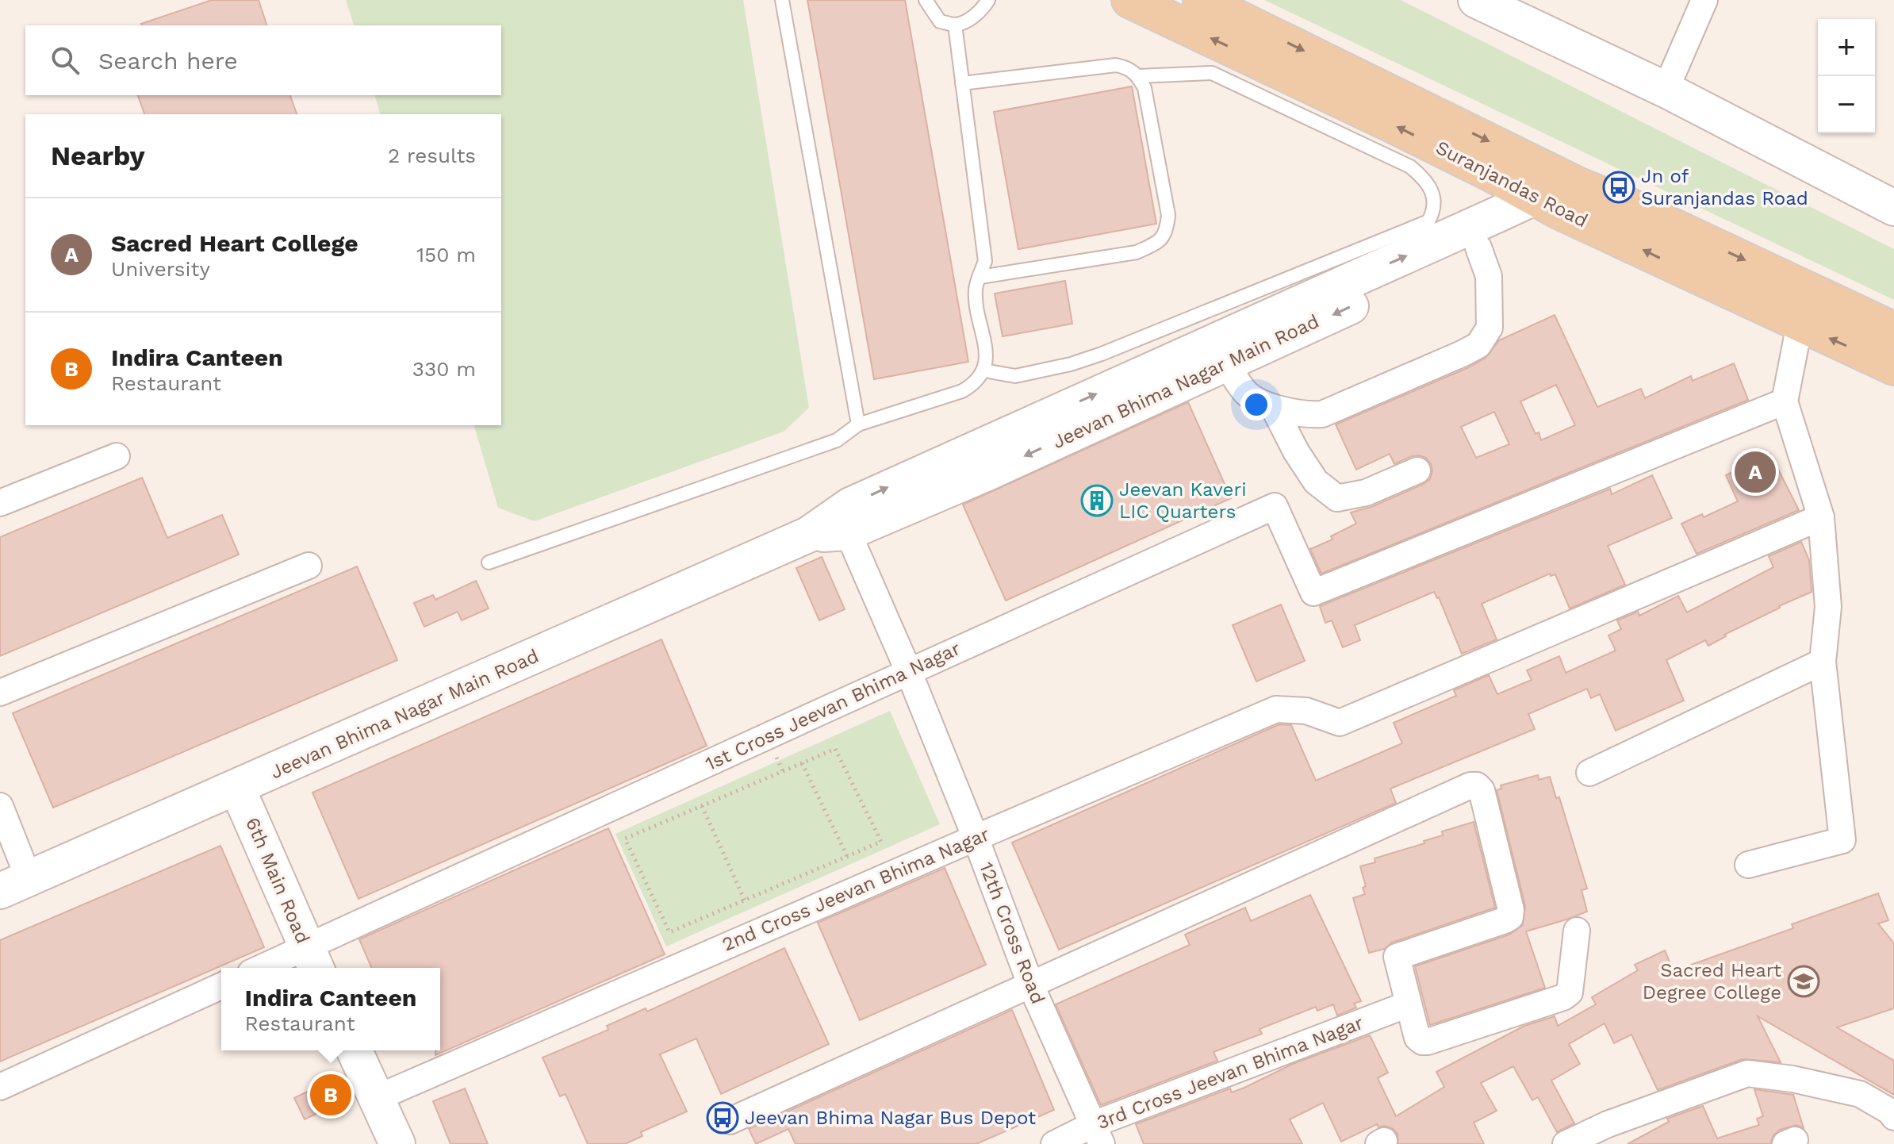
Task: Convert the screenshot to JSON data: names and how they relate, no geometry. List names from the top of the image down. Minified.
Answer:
{"streets":{"main road":["Suranjandas Road","Jeevan Bhima Nagar Main Road","6th Main Road"],"street":["1st Cross Jeevan Bhima Nagar","2nd Cross Jeevan Bhima Nagar","12th Cross Road","3rd Cross Jeevan Bhima Nagar"]},"crossings":[["Suranjandas Road","Jeevan Bhima Nagar Main Road"],["Jeevan Bhima Nagar Main Road","6th Main Road"],["Jeevan Bhima Nagar Main Road","12th Cross Road"],["1st Cross Jeevan Bhima Nagar","6th Main Road"],["1st Cross Jeevan Bhima Nagar","12th Cross Road"],["2nd Cross Jeevan Bhima Nagar","12th Cross Road"],["12th Cross Road","3rd Cross Jeevan Bhima Nagar"]],"places":{"bus stop":["Jn of Suranjandas Road","Jeevan Bhima Nagar Bus Depot"],"building":["Jeevan Kaveri LIC Quarters"],"school or university":["Sacred Heart Degree College"]},"page":{"map_buttons":["+","−"],"search":"Search here","heading":["Nearby","2 results"],"list":[{"mark":"A","name":"Sacred Heart College","note":"University","value":"150 m"},{"mark":"B","name":"Indira Canteen","note":"Restaurant","value":"330 m"}],"pins":["A","B"],"popup":["Indira Canteen","Restaurant"]}}
